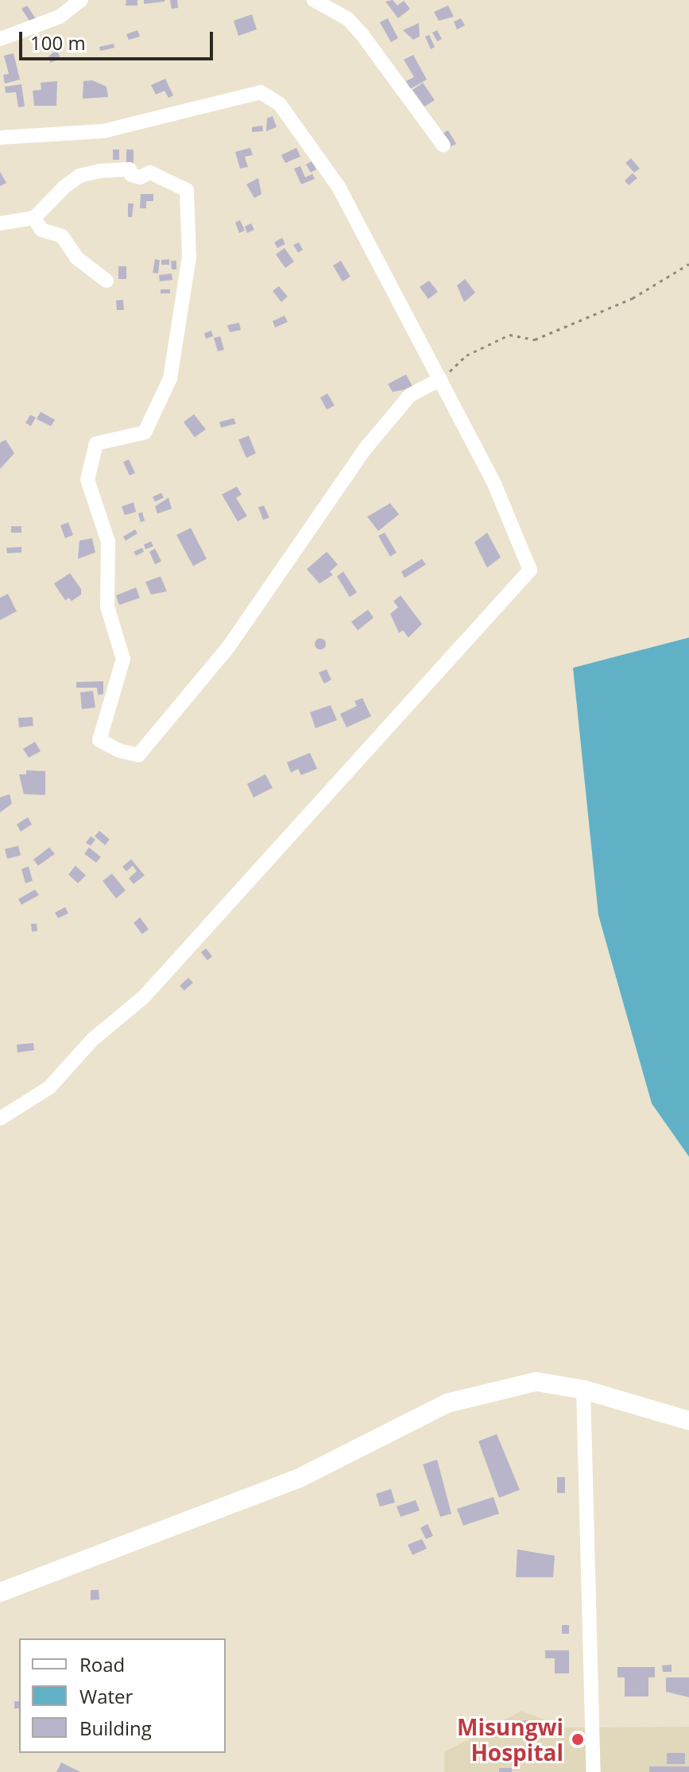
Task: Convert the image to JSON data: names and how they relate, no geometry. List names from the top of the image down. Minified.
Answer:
{"places":["Misungwi Hospital"],"legend":["Road","Water","Building"],"scale_bar":"100 m"}
